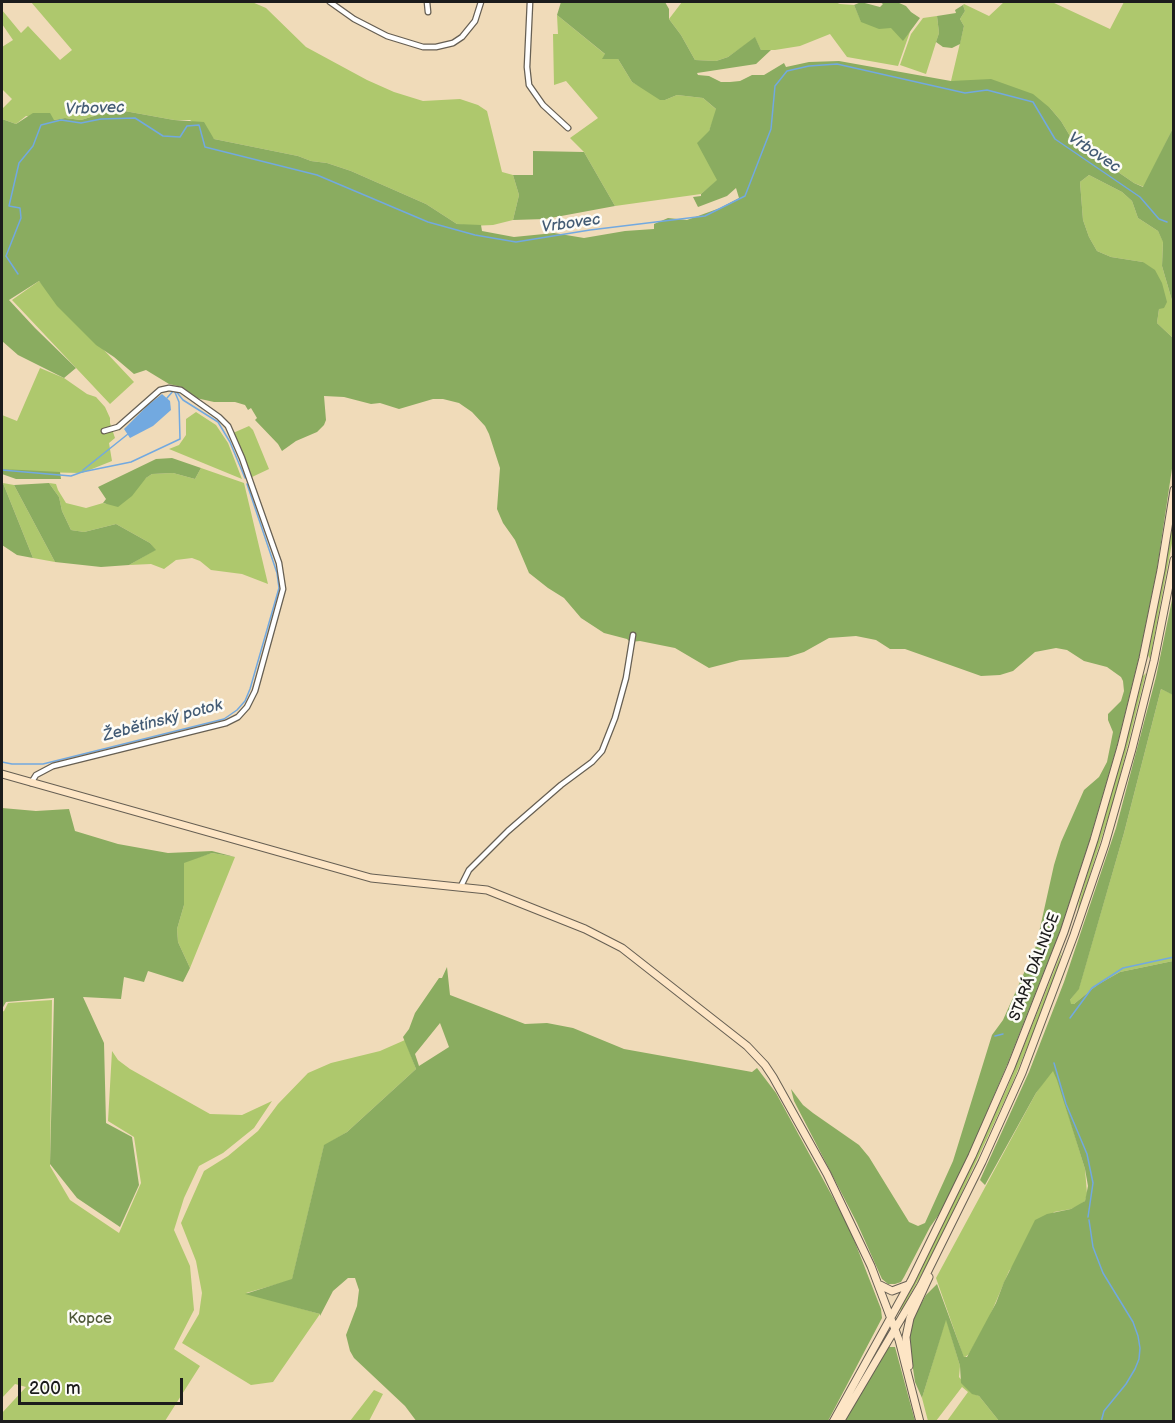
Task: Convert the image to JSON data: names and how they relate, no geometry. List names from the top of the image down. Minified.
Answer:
{"streets":{"main road":["STARÁ DÁLNICE"]},"water":["Vrbovec","Žebětínský potok"],"parks":["Kopce"],"scale_bar":"200 m"}
